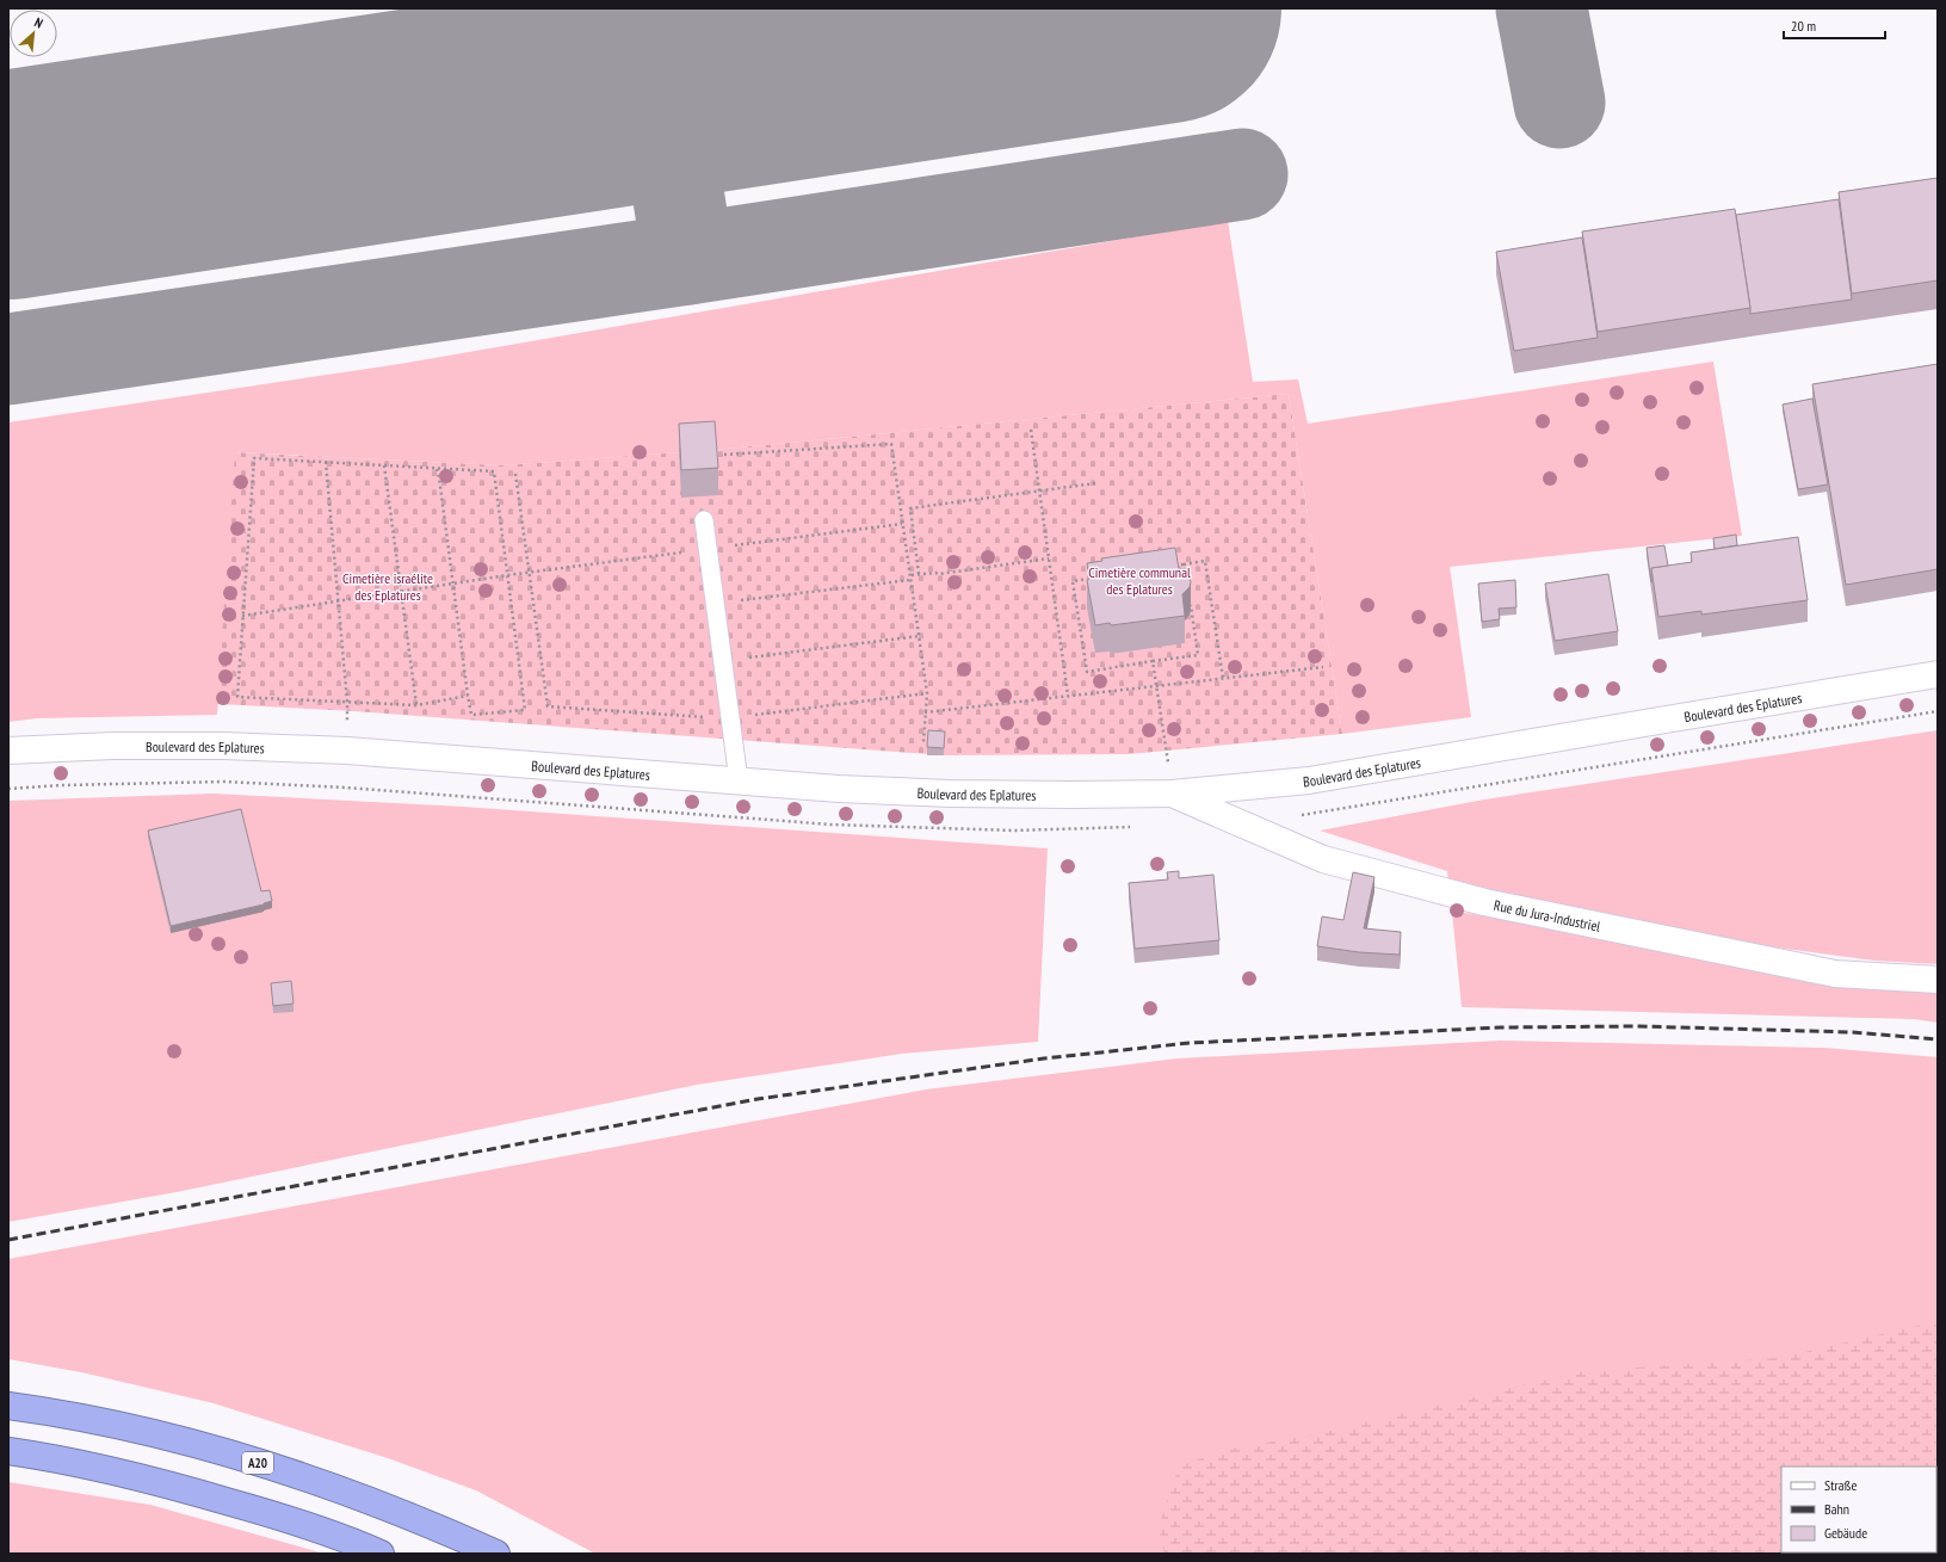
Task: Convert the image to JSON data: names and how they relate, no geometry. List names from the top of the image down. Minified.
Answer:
{"streets":{"highway":["A20"],"main road":["Boulevard des Eplatures","Rue du Jura-Industriel"]},"crossings":[["Boulevard des Eplatures","Rue du Jura-Industriel"]],"parks":["Cimetière communal des Eplatures","Cimetière israélite des Eplatures"],"legend":["Straße","Bahn","Gebäude"],"scale_bar":"20 m","north":"top right"}
